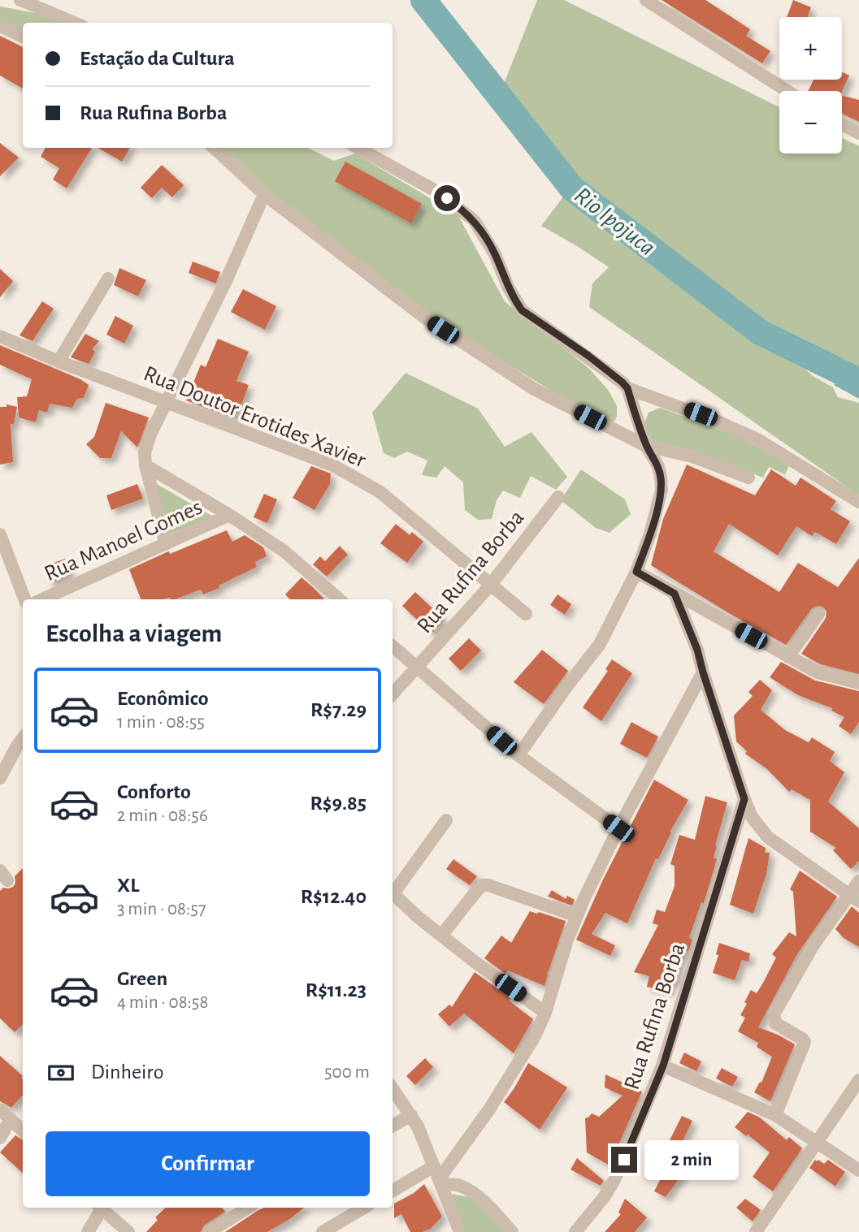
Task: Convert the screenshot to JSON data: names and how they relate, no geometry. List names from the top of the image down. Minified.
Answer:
{"streets":{"street":["Rua Doutor Erotides Xavier","Rua Manoel Gomes","Rua Rufina Borba"]},"crossings":[["Rua Doutor Erotides Xavier","Rua Rufina Borba"]],"water":["Rio Ipojuca"],"page":{"map_buttons":["+","−"],"banner":["Estação da Cultura","Rua Rufina Borba"],"heading":"Escolha a viagem","list":[{"name":"Econômico","note":"1 min · 08:55","value":"R$7.29"},{"name":"Conforto","note":"2 min · 08:56","value":"R$9.85"},{"name":"XL","note":"3 min · 08:57","value":"R$12.40"},{"name":"Green","note":"4 min · 08:58","value":"R$11.23"}],"pay":["Dinheiro","500 m"],"buttons":"Confirmar","bubble":"2 min"}}
